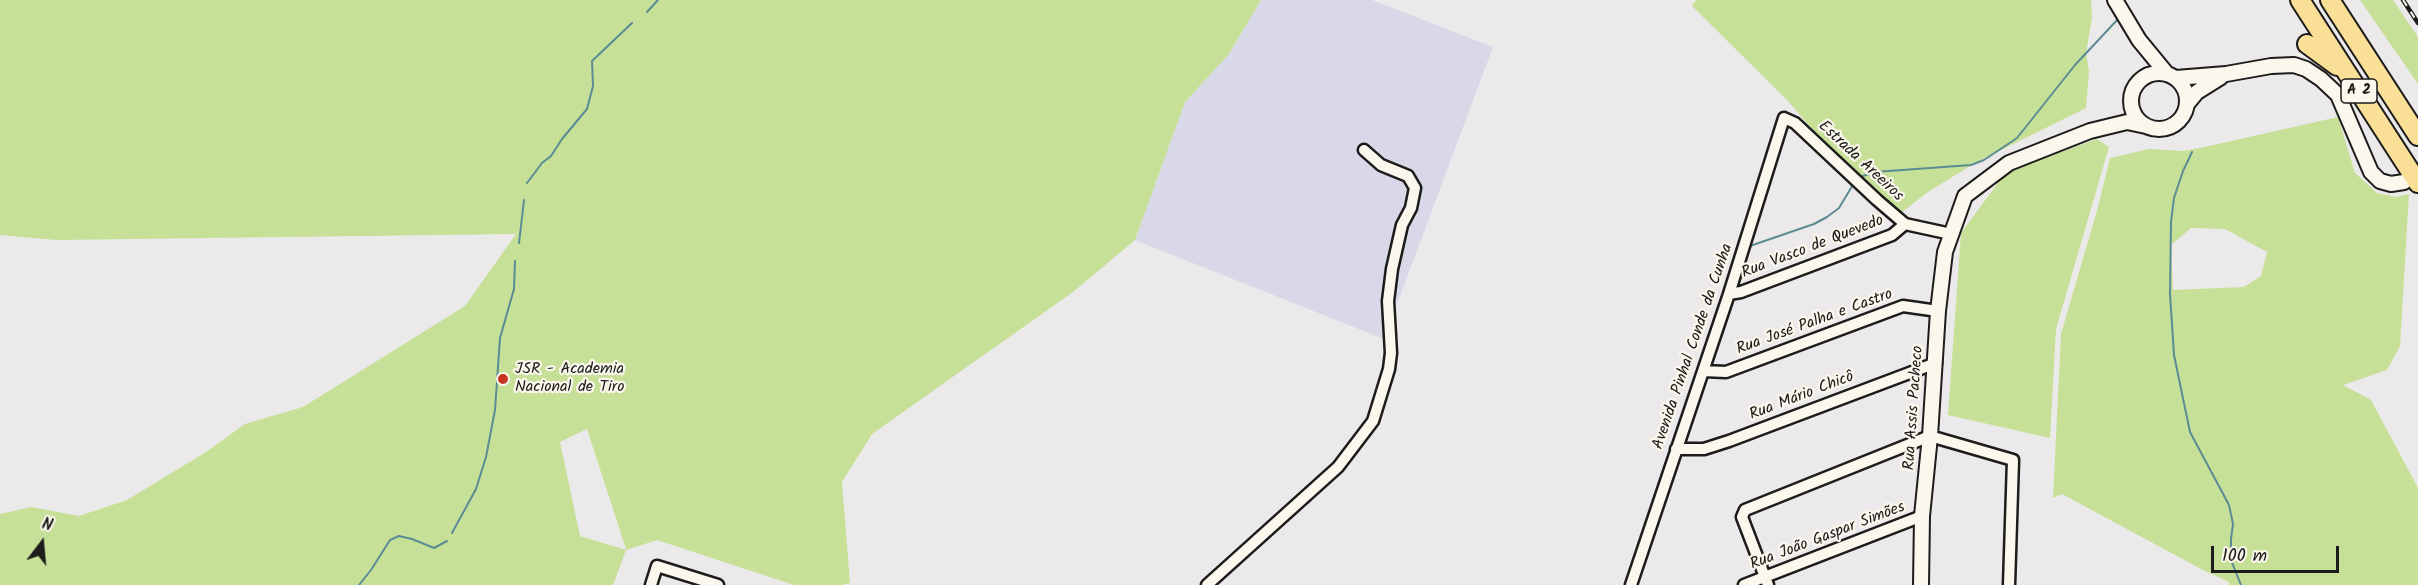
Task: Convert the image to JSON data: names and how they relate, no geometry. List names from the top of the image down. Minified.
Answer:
{"streets":{"highway":["A 2"],"street":["Estrada Areeiros","Rua Vasco de Quevedo","Rua José Palha e Castro","Avenida Pinhal Conde da Cunha","Rua Mário Chicô","Rua Assis Pacheco","Rua João Gaspar Simões"]},"crossings":[["Estrada Areeiros","Rua Vasco de Quevedo"],["Estrada Areeiros","Avenida Pinhal Conde da Cunha"],["Estrada Areeiros","Rua Assis Pacheco"],["Rua Vasco de Quevedo","Avenida Pinhal Conde da Cunha"],["Rua José Palha e Castro","Avenida Pinhal Conde da Cunha"],["Rua José Palha e Castro","Rua Assis Pacheco"],["Avenida Pinhal Conde da Cunha","Rua Mário Chicô"],["Rua Mário Chicô","Rua Assis Pacheco"],["Rua Assis Pacheco","Rua João Gaspar Simões"]],"places":["JSR - Academia Nacional de Tiro"],"scale_bar":"100 m","north":"top"}
